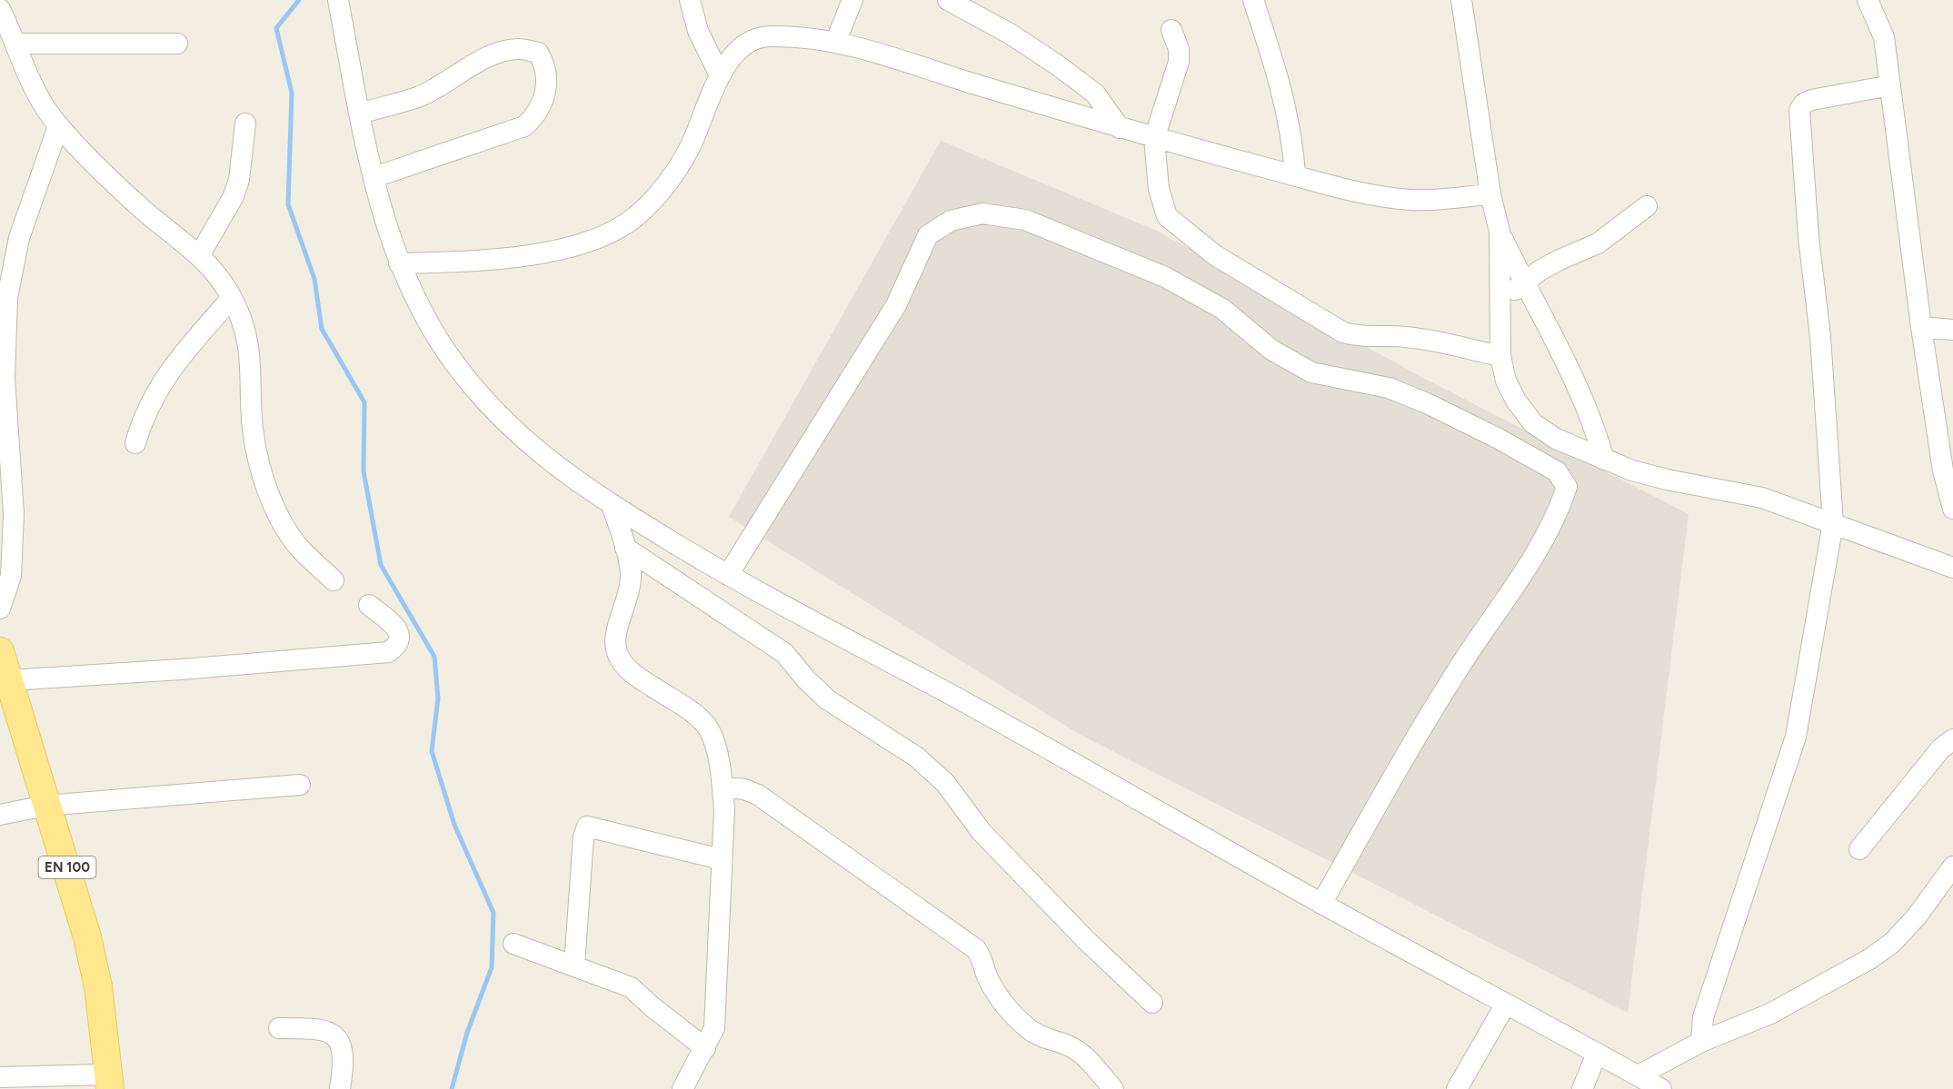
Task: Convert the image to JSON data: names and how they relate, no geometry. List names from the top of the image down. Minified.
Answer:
{"streets":{"main road":["EN 100"]}}
